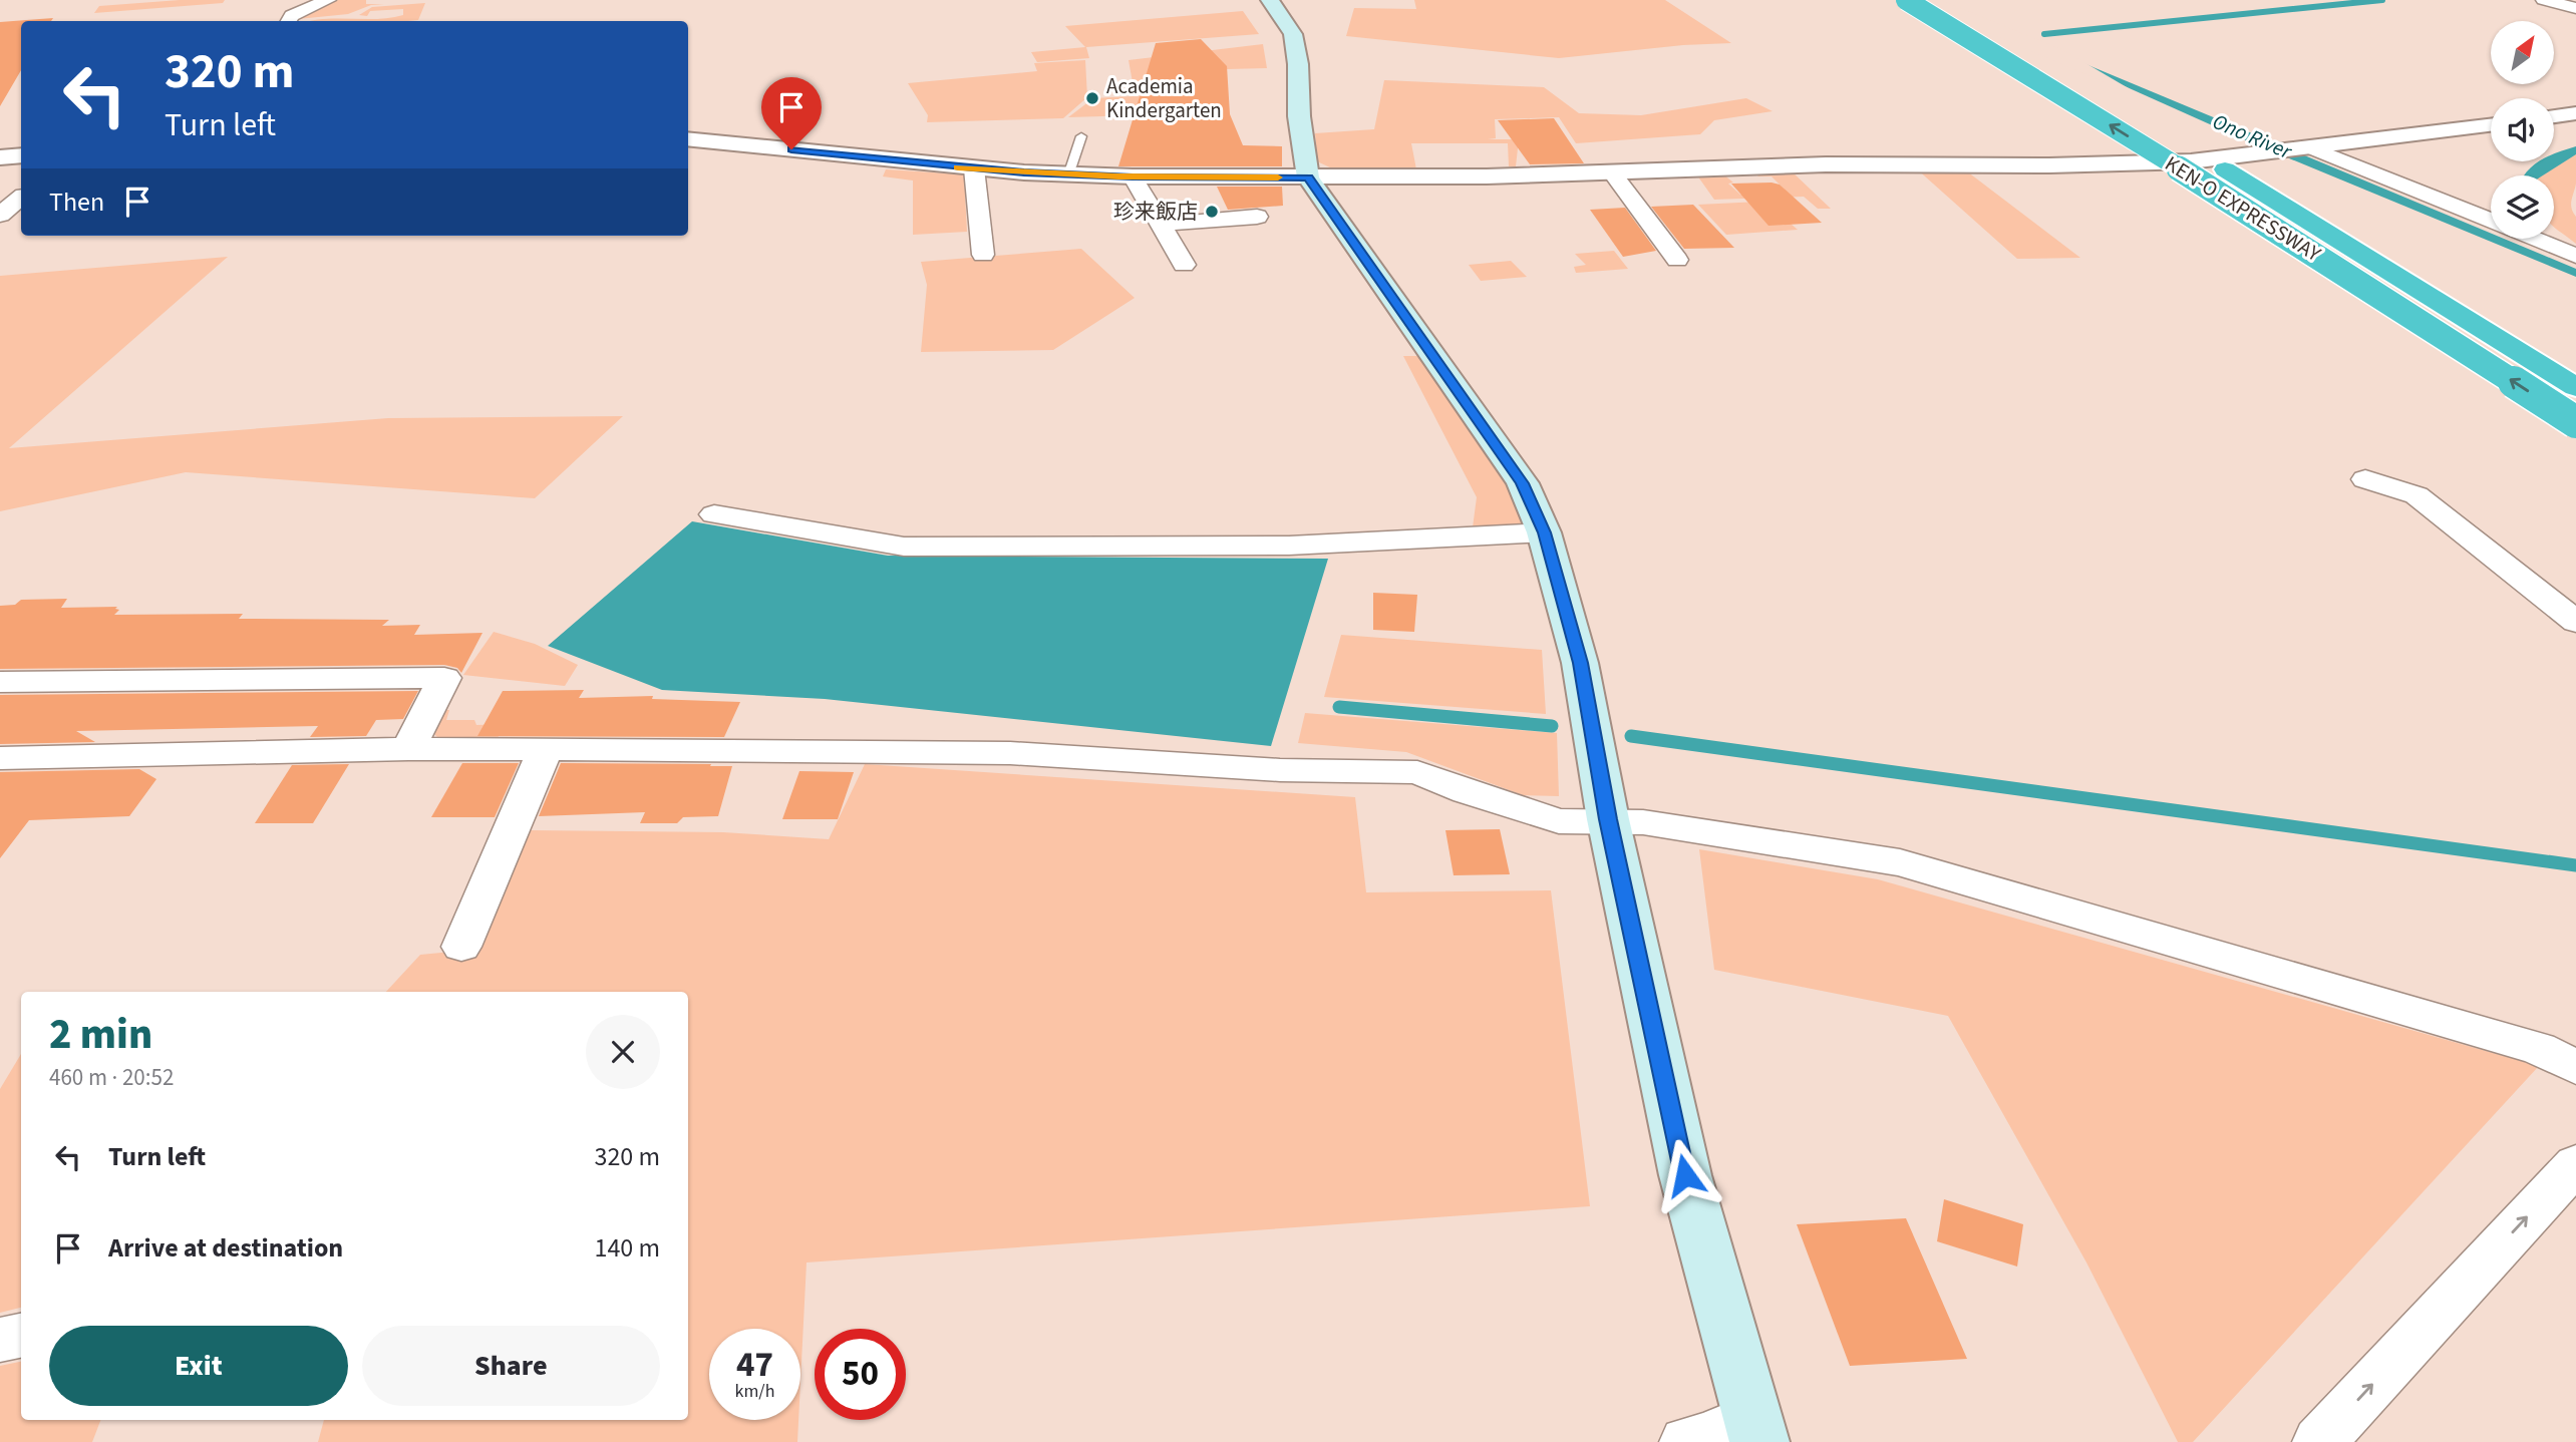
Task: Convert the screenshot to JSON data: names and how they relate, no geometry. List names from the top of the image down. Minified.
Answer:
{"streets":{"highway":["KEN-O EXPRESSWAY"]},"water":["Ono River"],"places":["Academia Kindergarten","珍来飯店"],"north":"top right","page":{"turn":["320 m","Turn left"],"then":"Then","heading":["2 min","460 m · 20:52"],"list":[{"name":"Turn left","value":"320 m"},{"name":"Arrive at destination","value":"140 m"}],"buttons":["Exit","Share"],"speed":"47 km/h","limit":"50"}}
